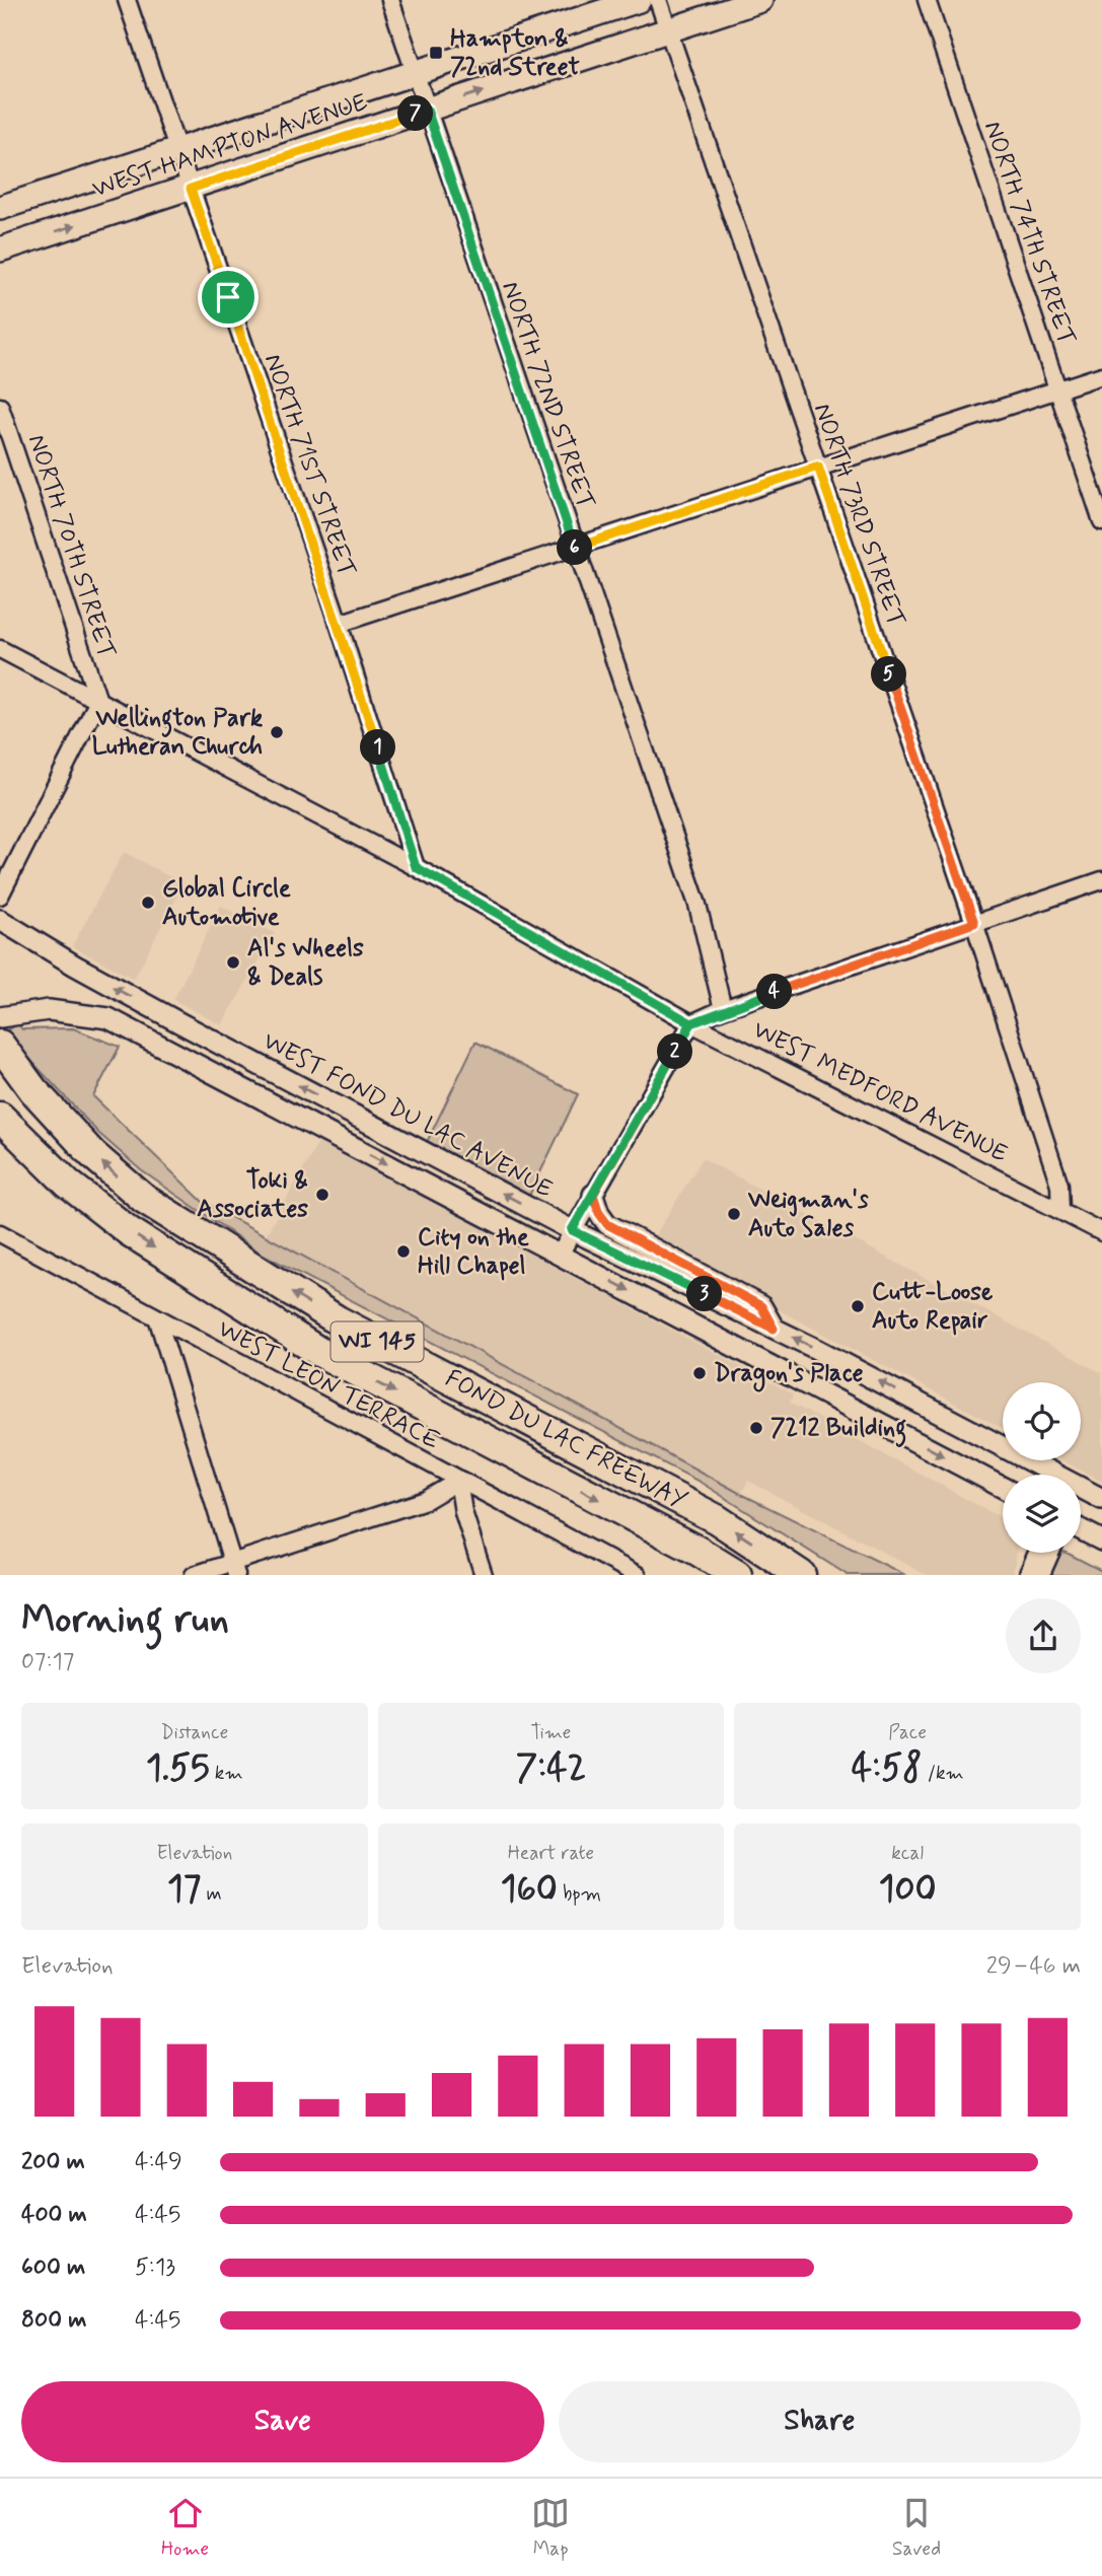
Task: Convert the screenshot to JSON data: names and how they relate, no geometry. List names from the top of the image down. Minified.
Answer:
{"streets":{"highway":["WI 145","FOND DU LAC FREEWAY"],"main road":["WEST HAMPTON AVENUE"],"street":["NORTH 74TH STREET","NORTH 72ND STREET","NORTH 71ST STREET","NORTH 73RD STREET","NORTH 70TH STREET","WEST MEDFORD AVENUE","WEST FOND DU LAC AVENUE","WEST LEON TERRACE"]},"crossings":[["WEST HAMPTON AVENUE","NORTH 72ND STREET"],["WEST HAMPTON AVENUE","NORTH 71ST STREET"],["WEST HAMPTON AVENUE","NORTH 73RD STREET"],["NORTH 71ST STREET","WEST MEDFORD AVENUE"],["NORTH 73RD STREET","WEST MEDFORD AVENUE"],["NORTH 70TH STREET","WEST MEDFORD AVENUE"]],"places":{"transit":["Hampton & 72nd Street"],"other":["Wellington Park Lutheran Church","Global Circle Automotive","Al's Wheels & Deals","Toki & Associates","Weigman's Auto Sales","City on the Hill Chapel","Cutt-Loose Auto Repair","Dragon's Place","7212 Building"]},"page":{"pins":["7","6","5","1","4","2","3"],"heading":["Morning run","07:17"],"stats":[["Distance","1.55 km"],["Time","7:42"],["Pace","4:58 /km"],["Elevation","17 m"],["Heart rate","160 bpm"],["kcal","100"]],"chart":["Elevation","29–46 m"],"list":[{"name":"200 m","note":"4:49"},{"name":"400 m","note":"4:45"},{"name":"600 m","note":"5:13"},{"name":"800 m","note":"4:45"}],"buttons":["Save","Share"],"tabs":["Home","Map","Saved"]}}
